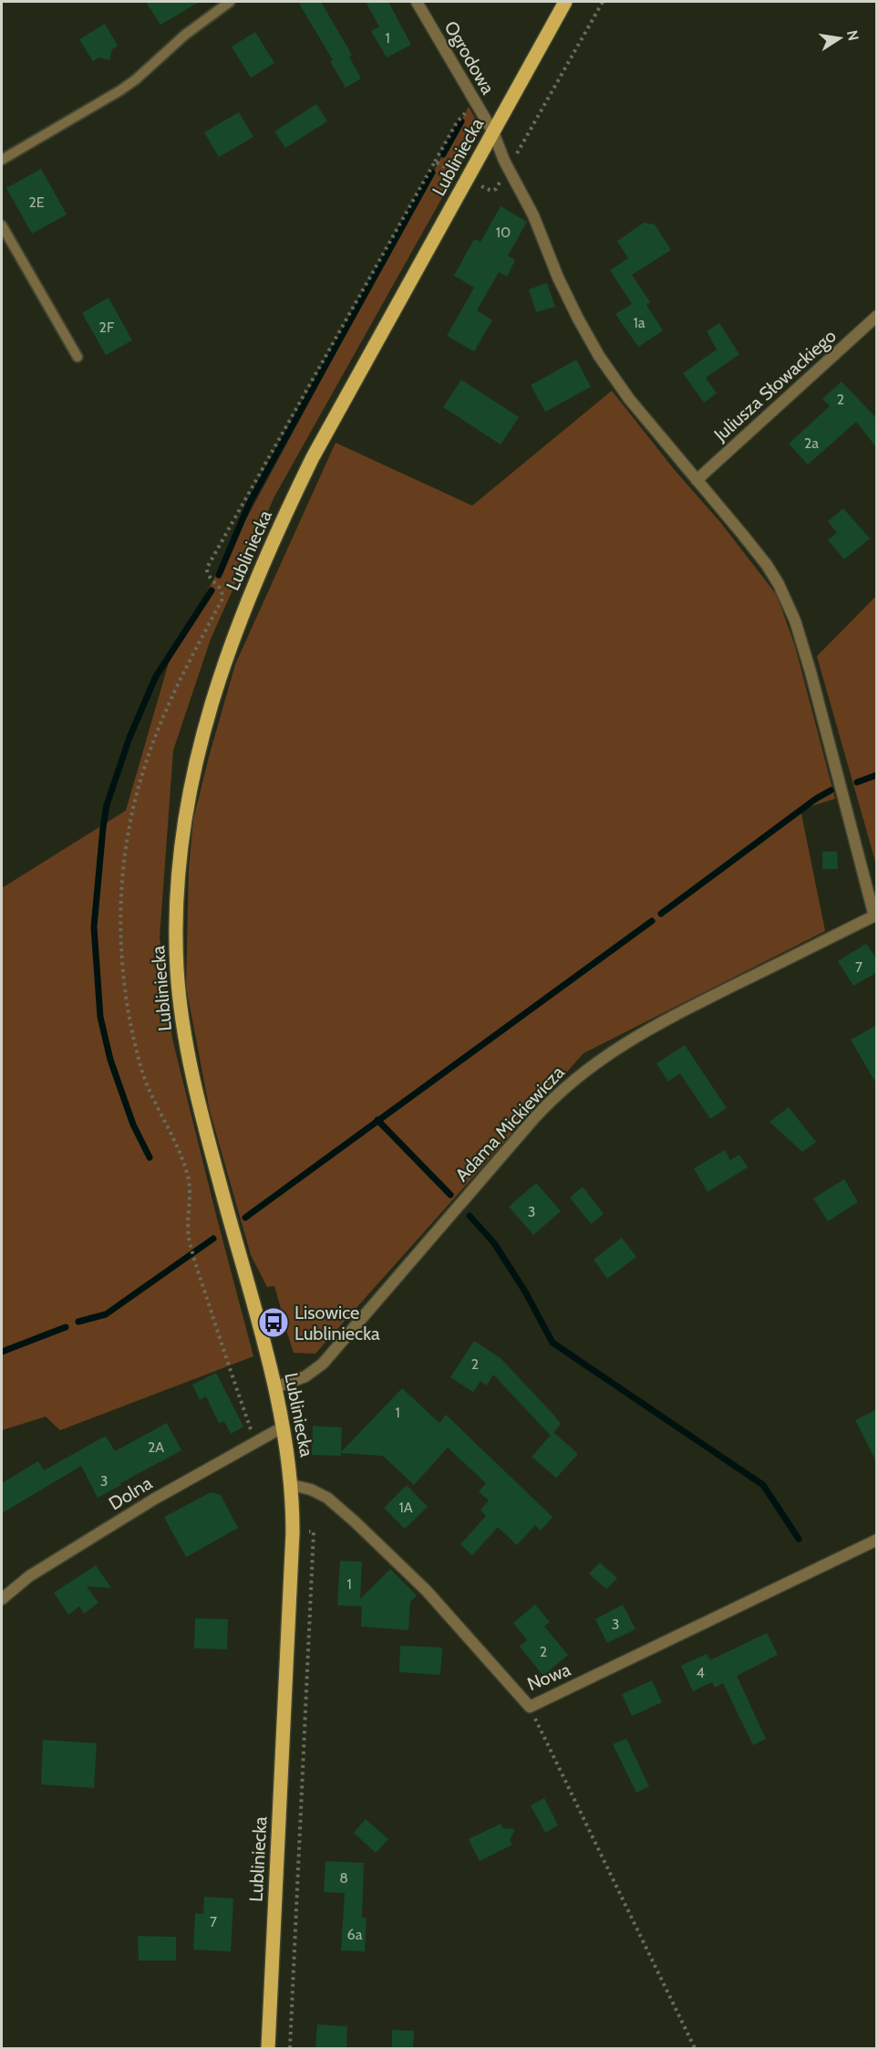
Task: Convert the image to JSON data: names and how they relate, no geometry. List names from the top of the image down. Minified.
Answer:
{"streets":{"main road":["Lubliniecka"],"street":["Ogrodowa","Juliusza Słowackiego","Adama Mickiewicza","Dolna","Nowa"]},"crossings":[["Ogrodowa","Lubliniecka"],["Ogrodowa","Juliusza Słowackiego"],["Ogrodowa","Adama Mickiewicza"],["Lubliniecka","Adama Mickiewicza"],["Lubliniecka","Dolna"],["Lubliniecka","Nowa"]],"places":{"bus stop":["Lisowice Lubliniecka"]},"house_numbers":["1","2E","10","1a","2F","2","2a","7","3","2","1","2A","3","1A","1","3","2","4","8","7","6a"],"north":"right"}
